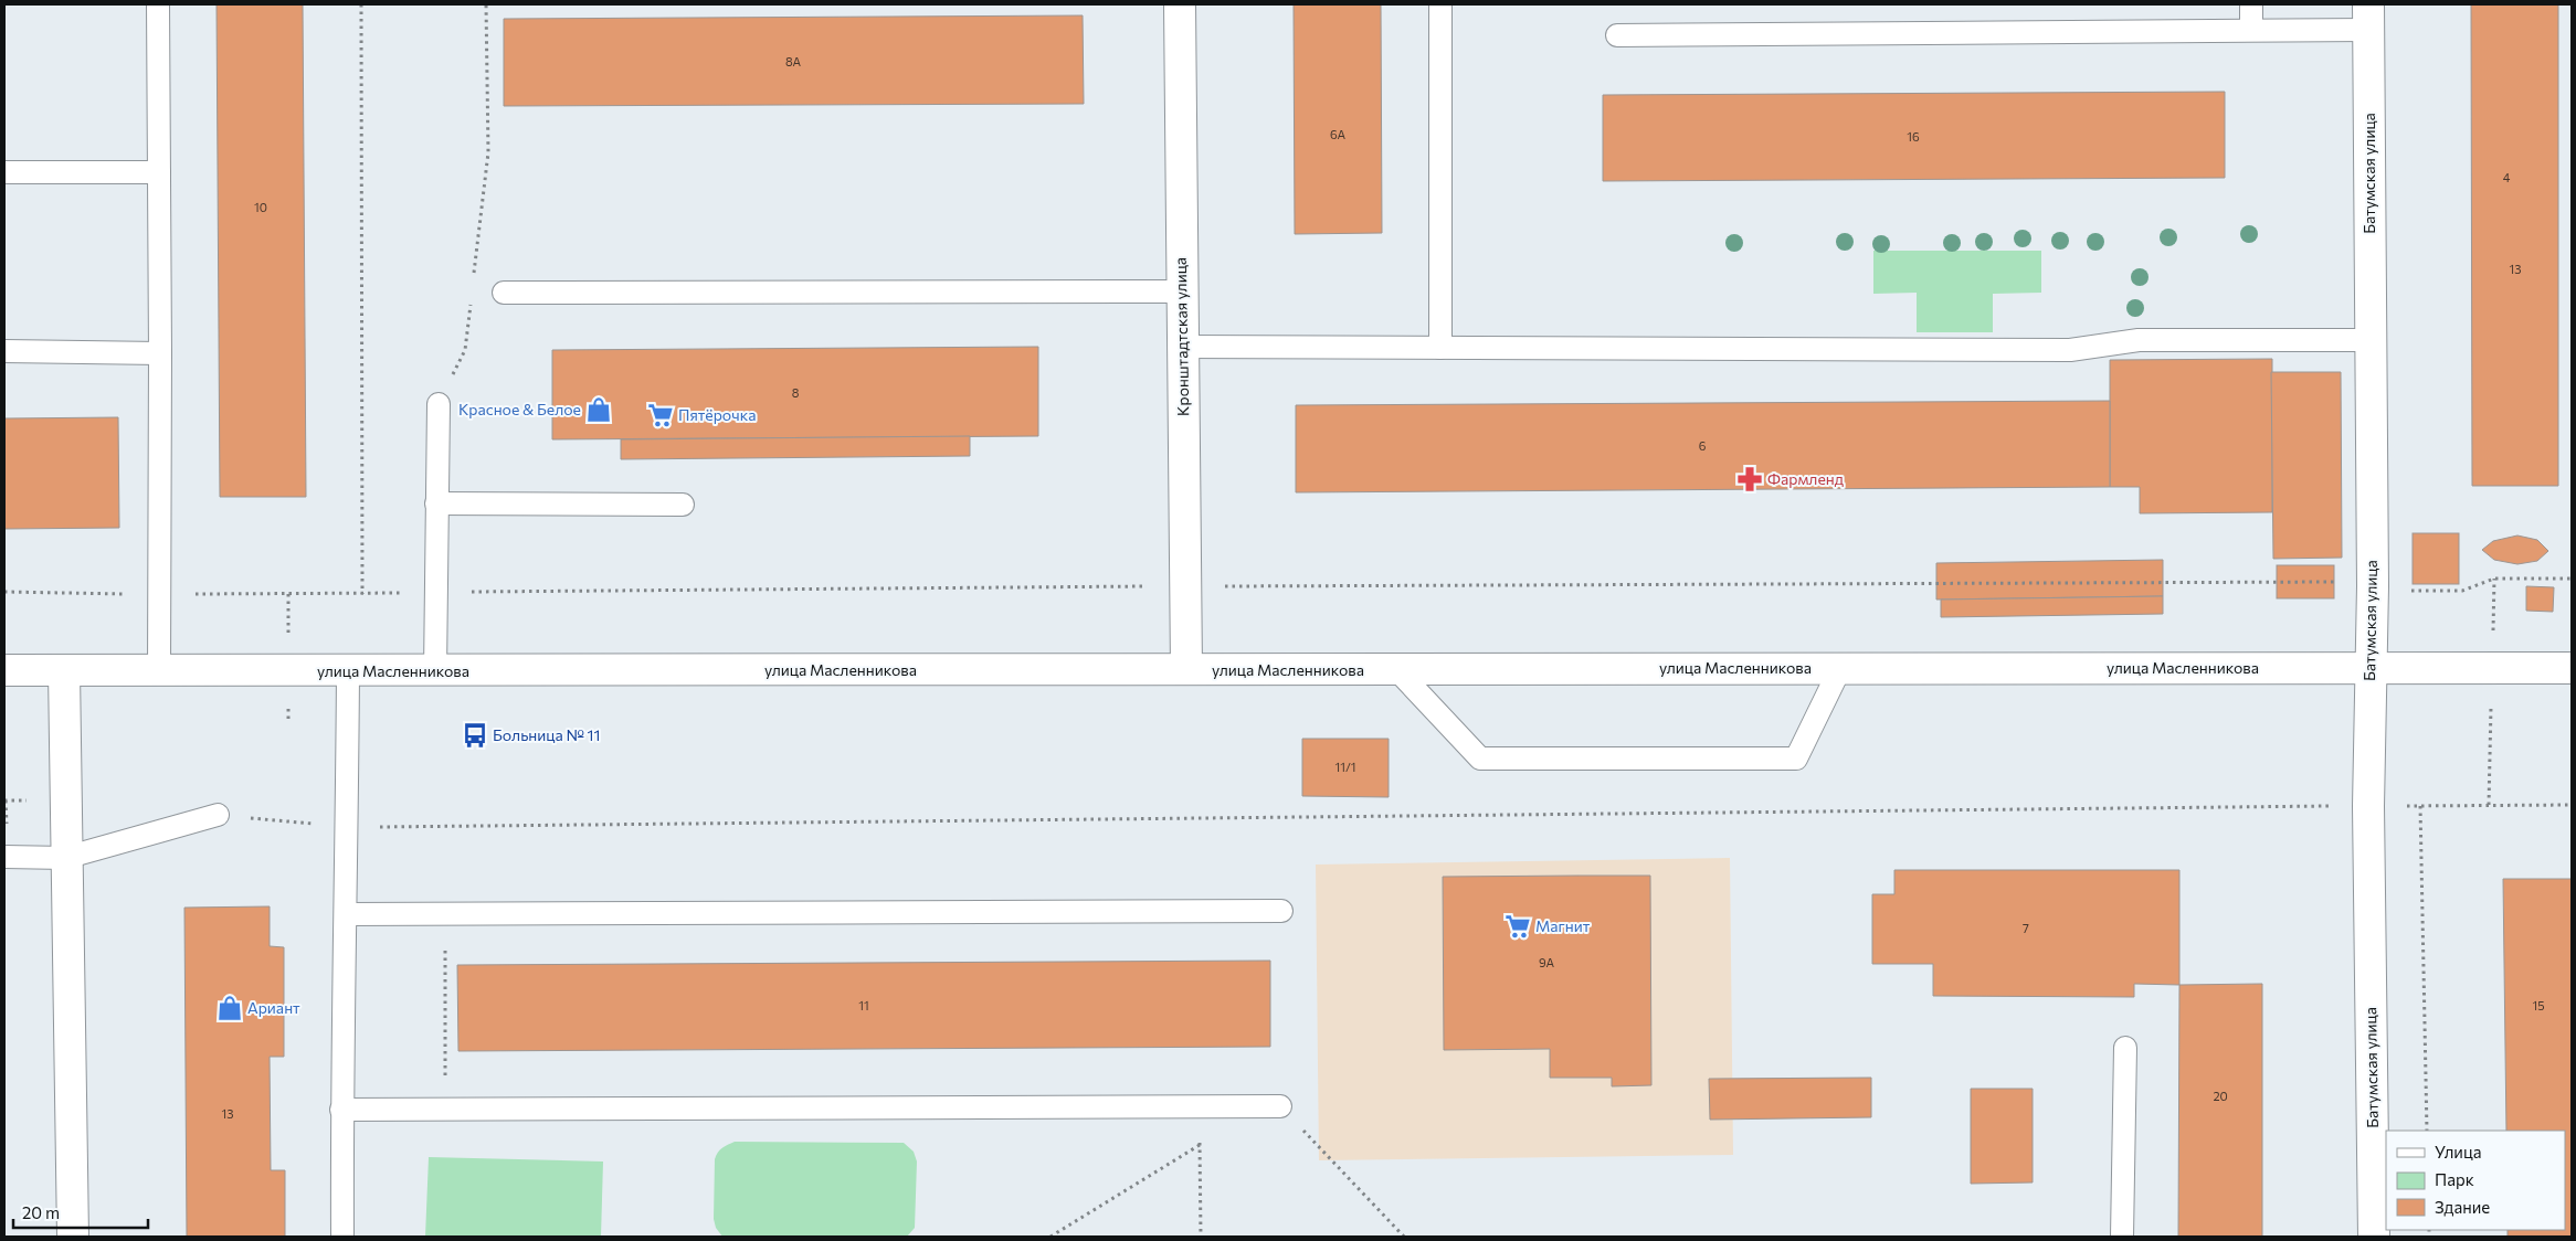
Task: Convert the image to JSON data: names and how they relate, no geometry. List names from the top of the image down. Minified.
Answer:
{"streets":{"street":["Батумская улица","Кронштадтская улица","улица Масленникова"]},"crossings":[["Батумская улица","улица Масленникова"],["Кронштадтская улица","улица Масленникова"]],"places":{"shop":["Красное & Белое","Ариант"],"supermarket":["Пятёрочка","Магнит"],"pharmacy":["Фармленд"],"bus stop":["Больница № 11"]},"house_numbers":["8А","6А","16","4","10","13","8","6","11/1","7","9А","11","15","20","13"],"legend":["Улица","Парк","Здание"],"scale_bar":"20 m"}
